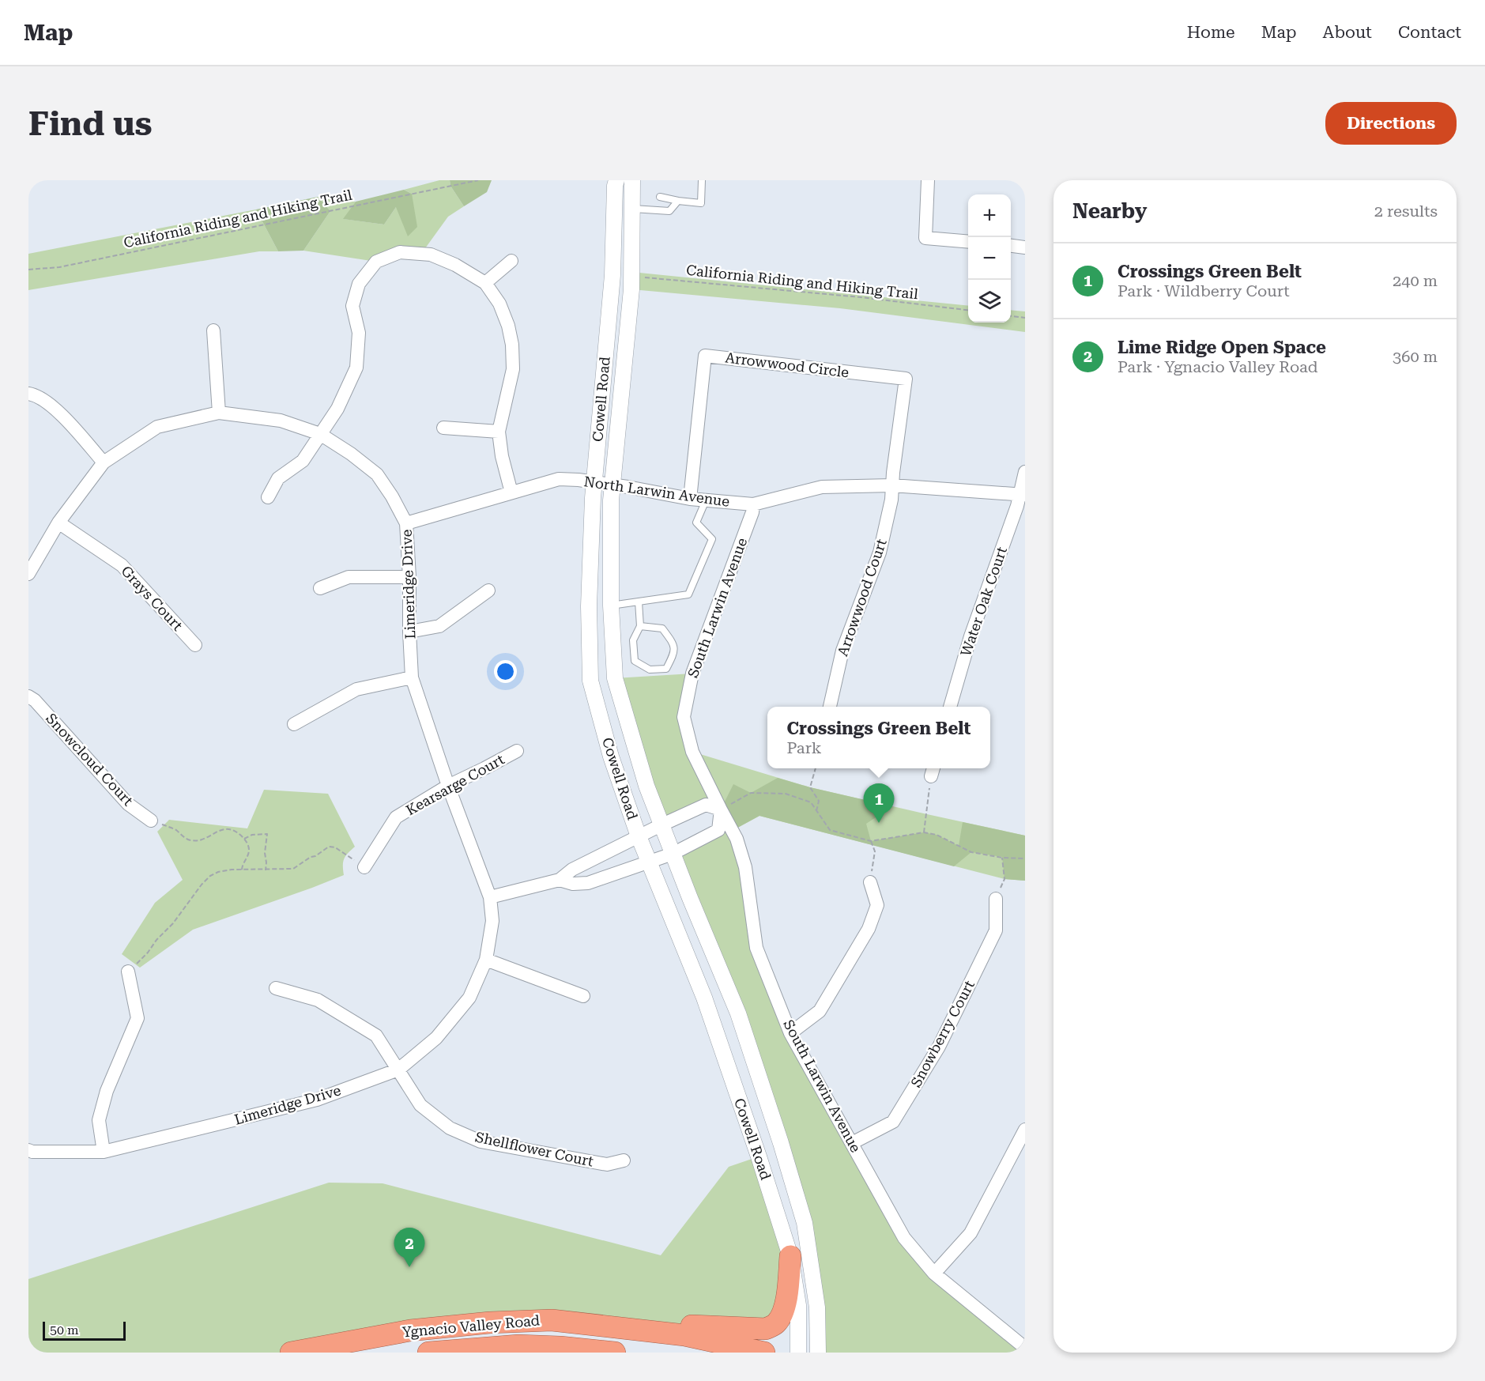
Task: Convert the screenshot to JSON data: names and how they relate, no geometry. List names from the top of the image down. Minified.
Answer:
{"streets":{"highway":["Ygnacio Valley Road"],"street":["Arrowwood Circle","Cowell Road","North Larwin Avenue","Limeridge Drive","Arrowwood Court","Grays Court","Water Oak Court","South Larwin Avenue","Snowcloud Court","Kearsarge Court","Snowberry Court","Shellflower Court"],"path":["California Riding and Hiking Trail"]},"crossings":[["California Riding and Hiking Trail","Cowell Road"],["Arrowwood Circle","North Larwin Avenue"],["Arrowwood Circle","Arrowwood Court"],["Cowell Road","North Larwin Avenue"],["North Larwin Avenue","Limeridge Drive"],["North Larwin Avenue","Arrowwood Court"],["North Larwin Avenue","Water Oak Court"],["North Larwin Avenue","South Larwin Avenue"],["Limeridge Drive","Grays Court"],["Limeridge Drive","Kearsarge Court"],["Limeridge Drive","Shellflower Court"],["South Larwin Avenue","Snowberry Court"]],"scale_bar":"50 m","page":{"header":"Map","nav":["Home","Map","About","Contact"],"buttons":"Directions","title":"Find us","heading":["Nearby","2 results"],"map_buttons":["+","−"],"list":[{"mark":"1","name":"Crossings Green Belt","note":"Park · Wildberry Court","value":"240 m"},{"mark":"2","name":"Lime Ridge Open Space","note":"Park · Ygnacio Valley Road","value":"360 m"}],"popup":["Crossings Green Belt","Park"],"pins":["1","2"],"scale":"50 m"}}
